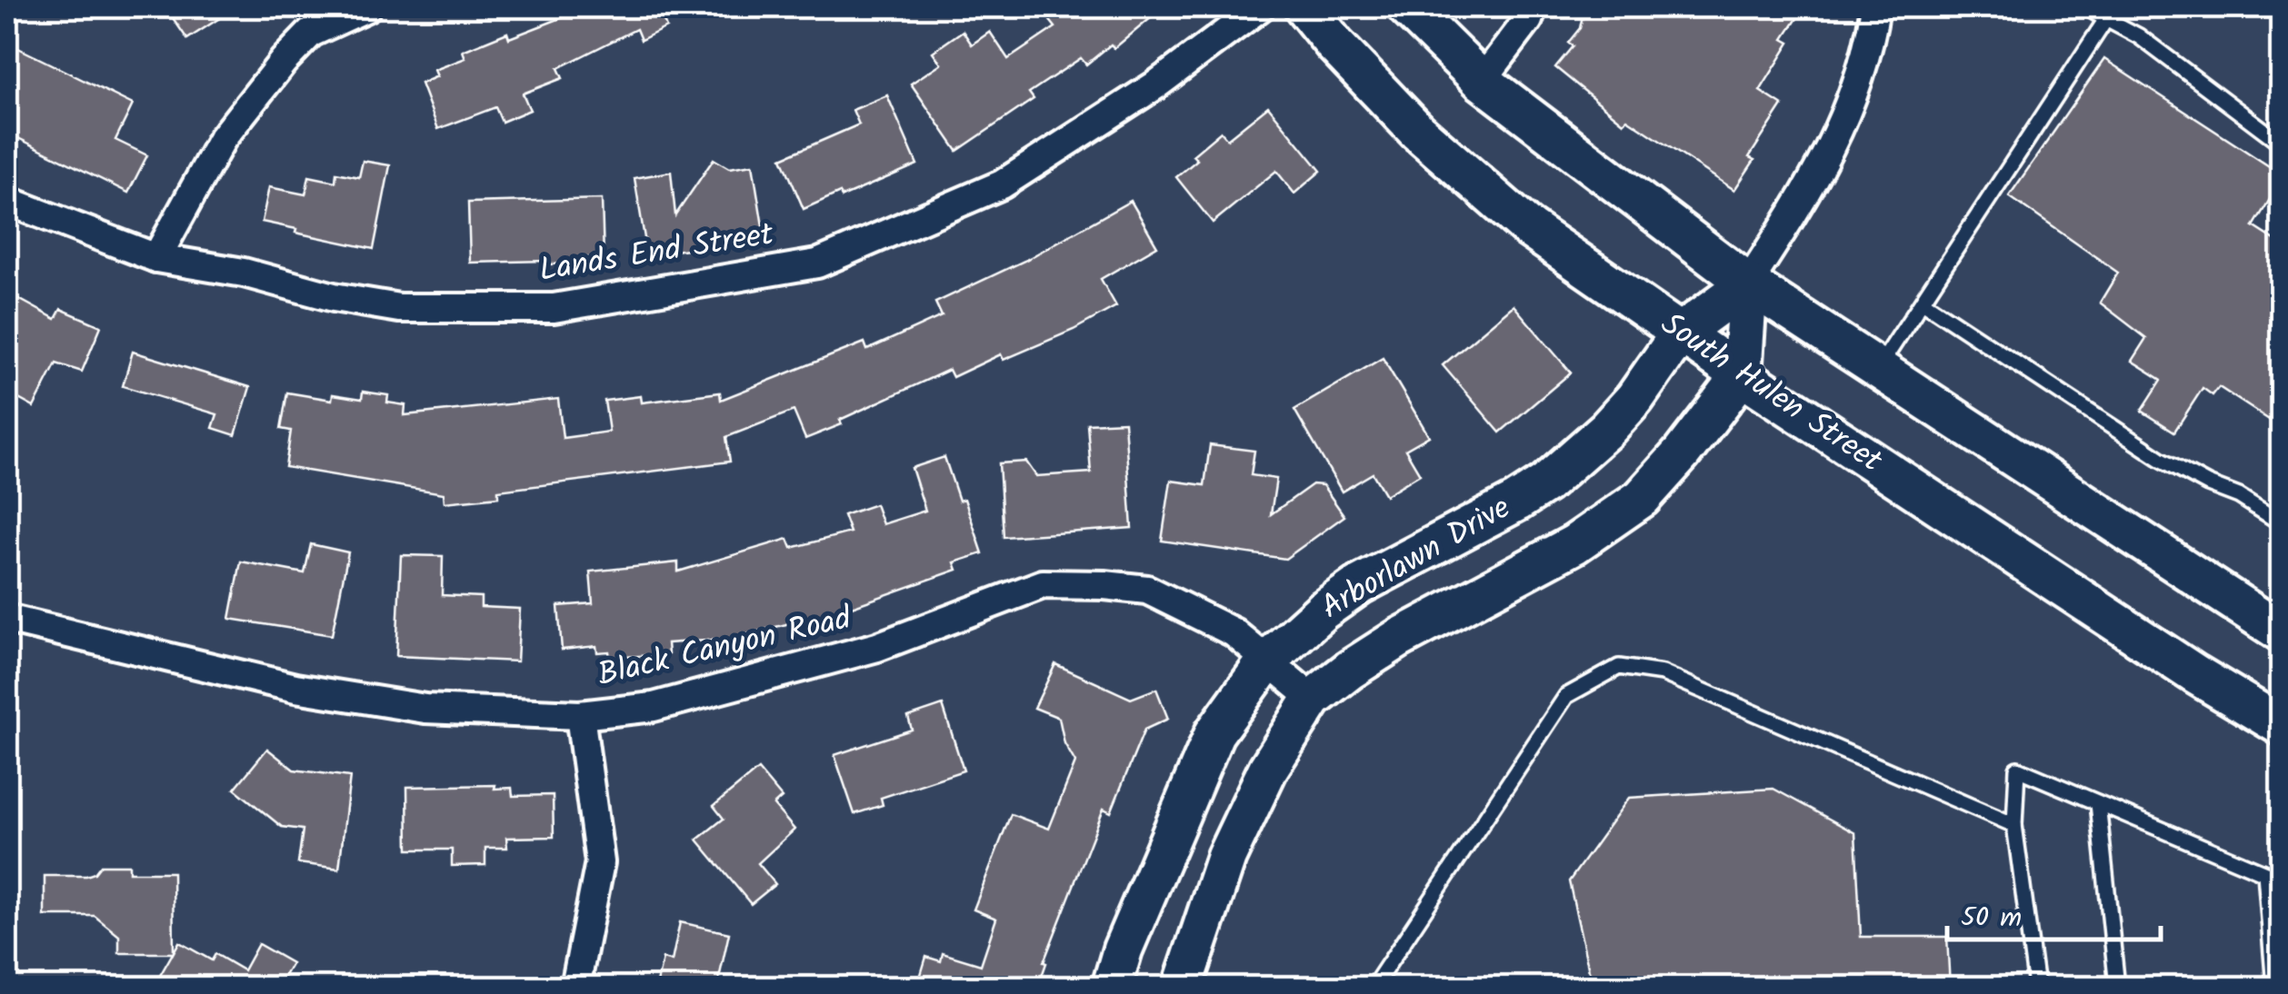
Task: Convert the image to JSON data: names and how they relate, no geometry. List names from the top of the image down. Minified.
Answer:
{"streets":{"main road":["South Hulen Street","Arborlawn Drive"],"street":["Lands End Street","Black Canyon Road"]},"crossings":[["South Hulen Street","Arborlawn Drive"],["Arborlawn Drive","Black Canyon Road"]],"scale_bar":"50 m"}
